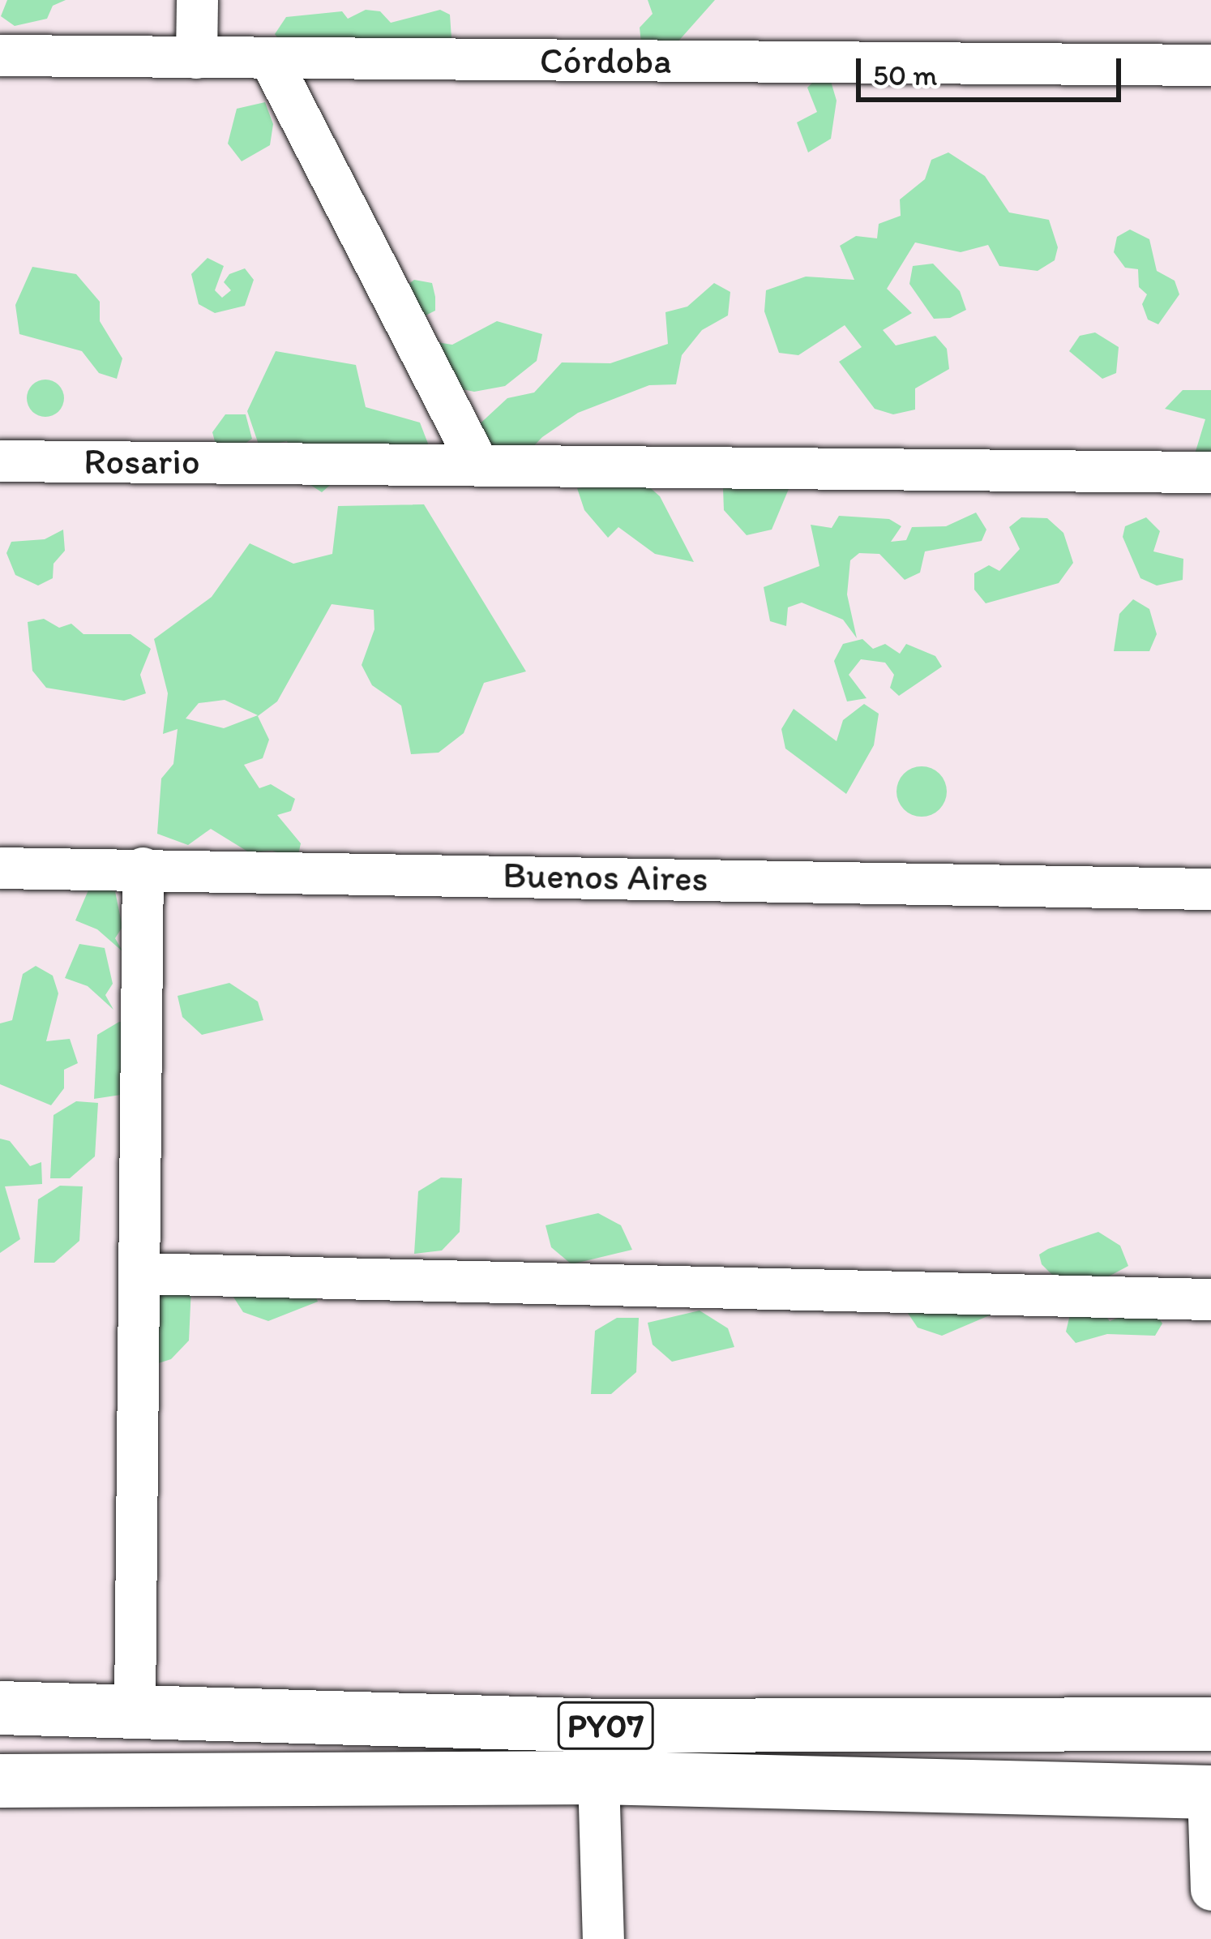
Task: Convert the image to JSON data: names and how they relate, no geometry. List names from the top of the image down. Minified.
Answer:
{"streets":{"highway":["PY07"],"street":["Córdoba","Rosario","Buenos Aires"]},"scale_bar":"50 m"}
